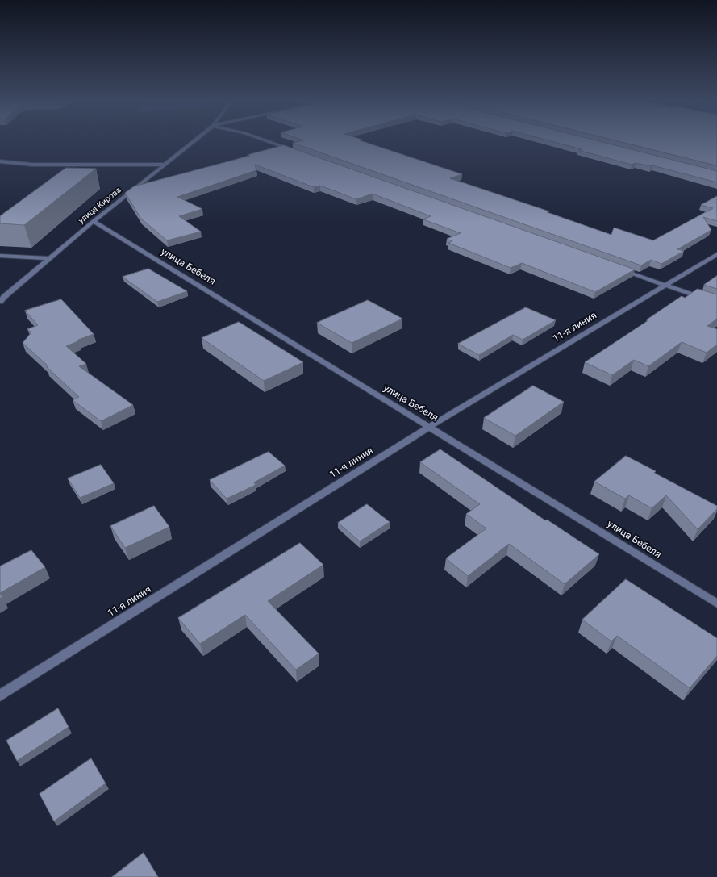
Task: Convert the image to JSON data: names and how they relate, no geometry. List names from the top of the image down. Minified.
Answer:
{"streets":{"street":["улица Кирова","улица Бебеля","11-я линия"]},"crossings":[["улица Кирова","улица Бебеля"],["улица Бебеля","11-я линия"]]}
